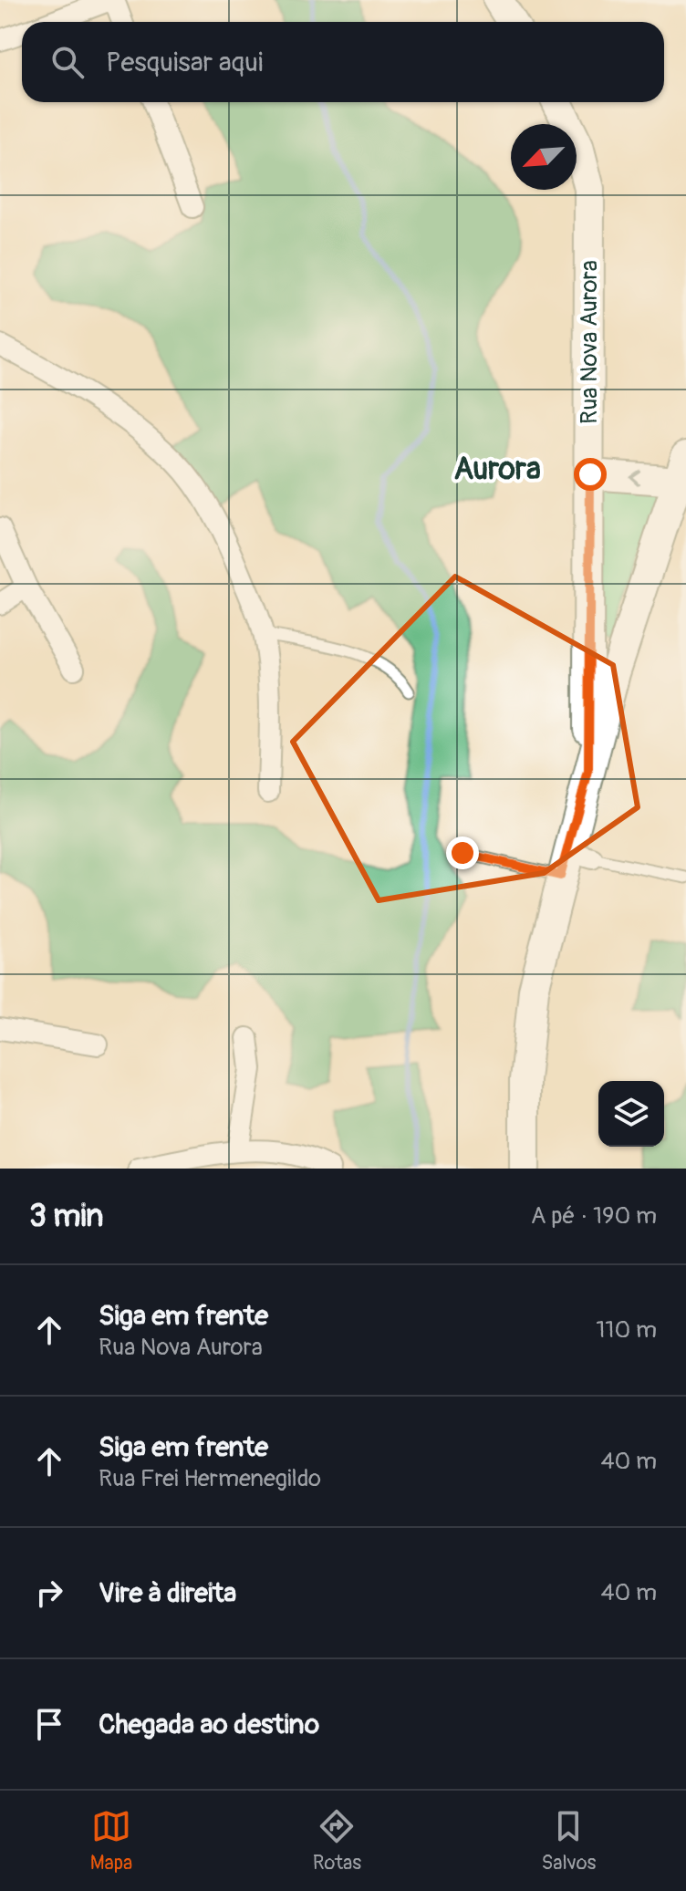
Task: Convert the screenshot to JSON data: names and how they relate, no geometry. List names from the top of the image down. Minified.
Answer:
{"streets":{"street":["Rua Nova Aurora"]},"districts":["Aurora"],"north":"bottom left","page":{"search":"Pesquisar aqui","heading":["3 min","A pé · 190 m"],"list":[["Siga em frente","Rua Nova Aurora","110 m"],["Siga em frente","Rua Frei Hermenegildo","40 m"],["Vire à direita","40 m"],"Chegada ao destino"],"nav":["Mapa","Rotas","Salvos"]}}
